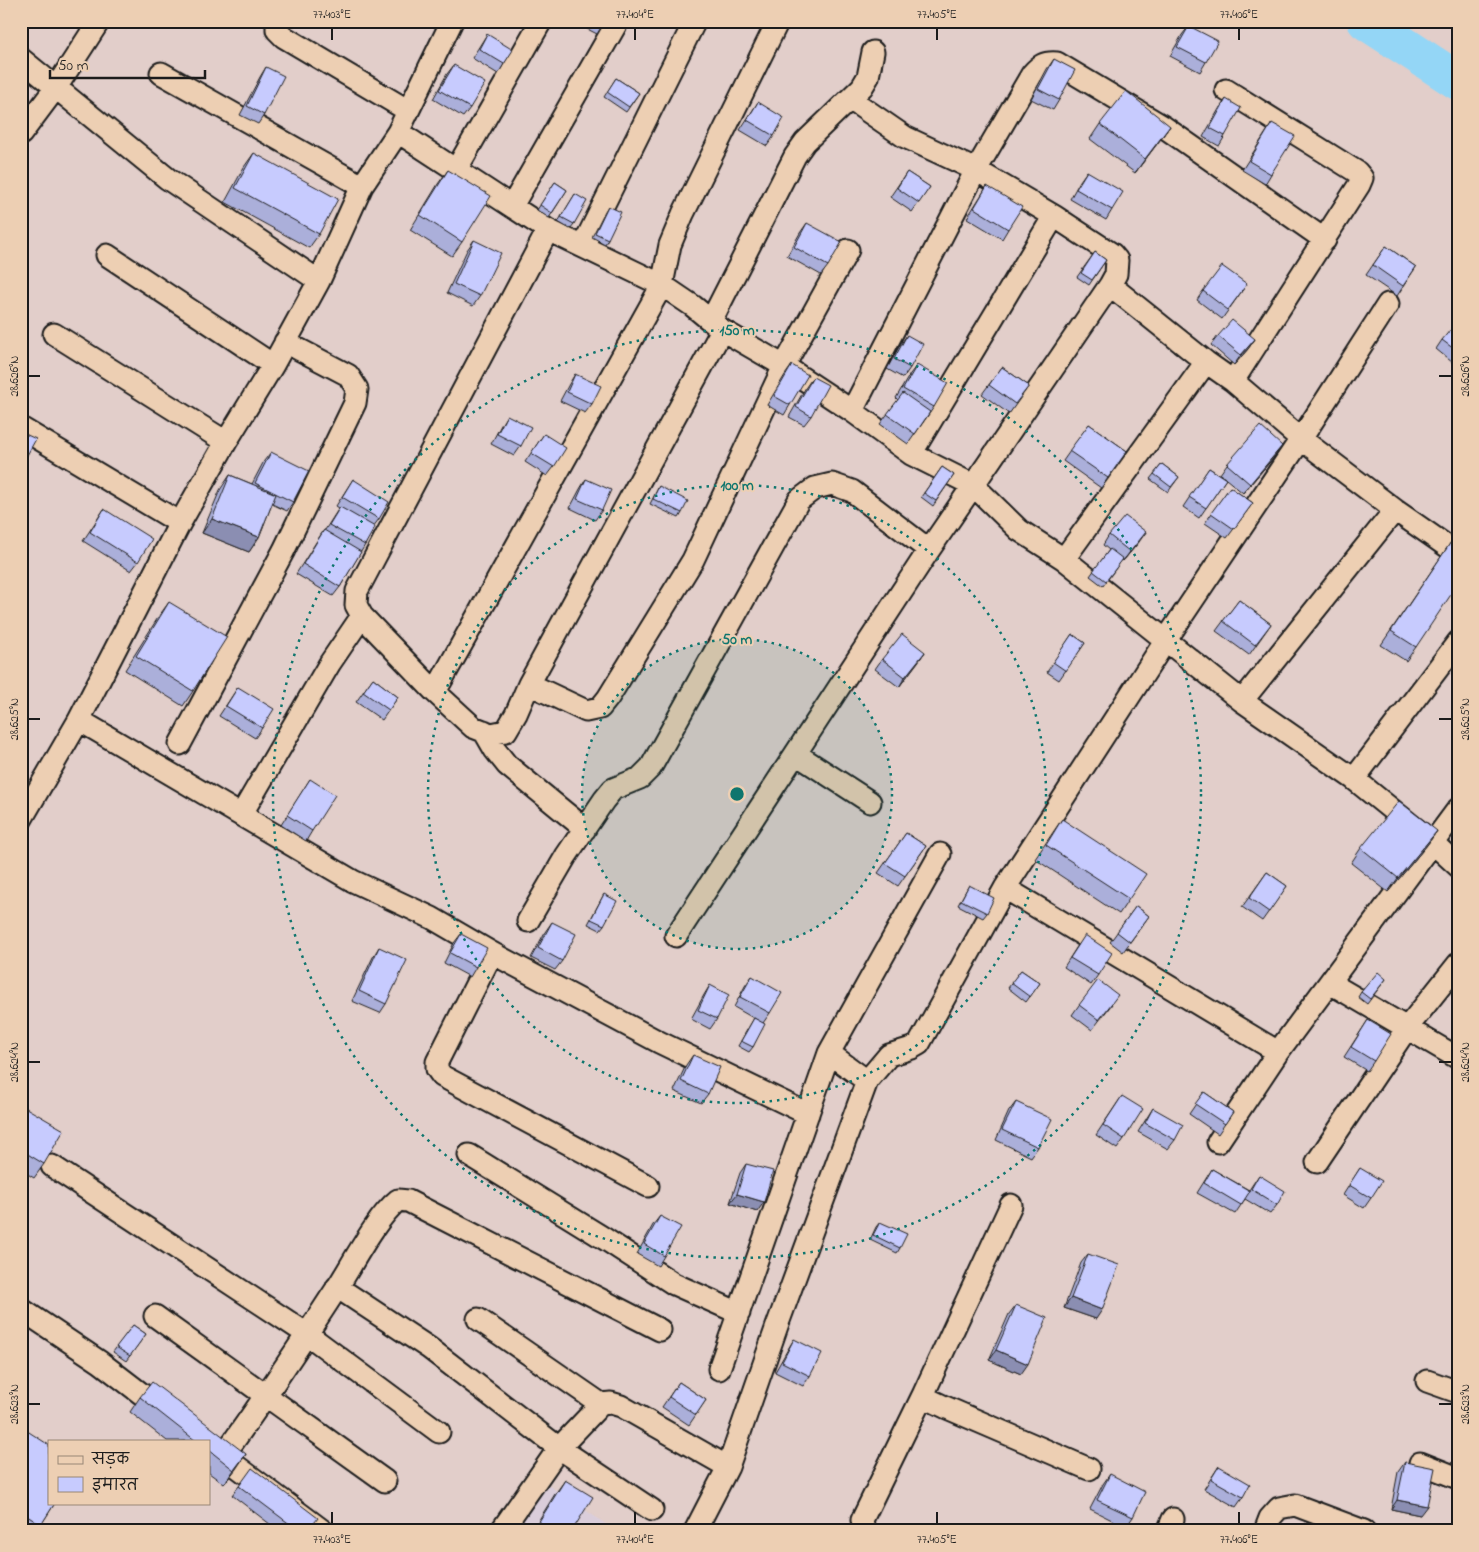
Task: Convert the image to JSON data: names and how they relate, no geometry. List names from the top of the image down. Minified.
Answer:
{"legend":["सड़क","इमारत"],"scale_bar":"50 m","coordinates":["77.403°E","77.404°E","77.405°E","77.406°E","28.626°N","28.625°N","28.624°N","28.623°N"],"rings":["150 m","100 m","50 m"]}
